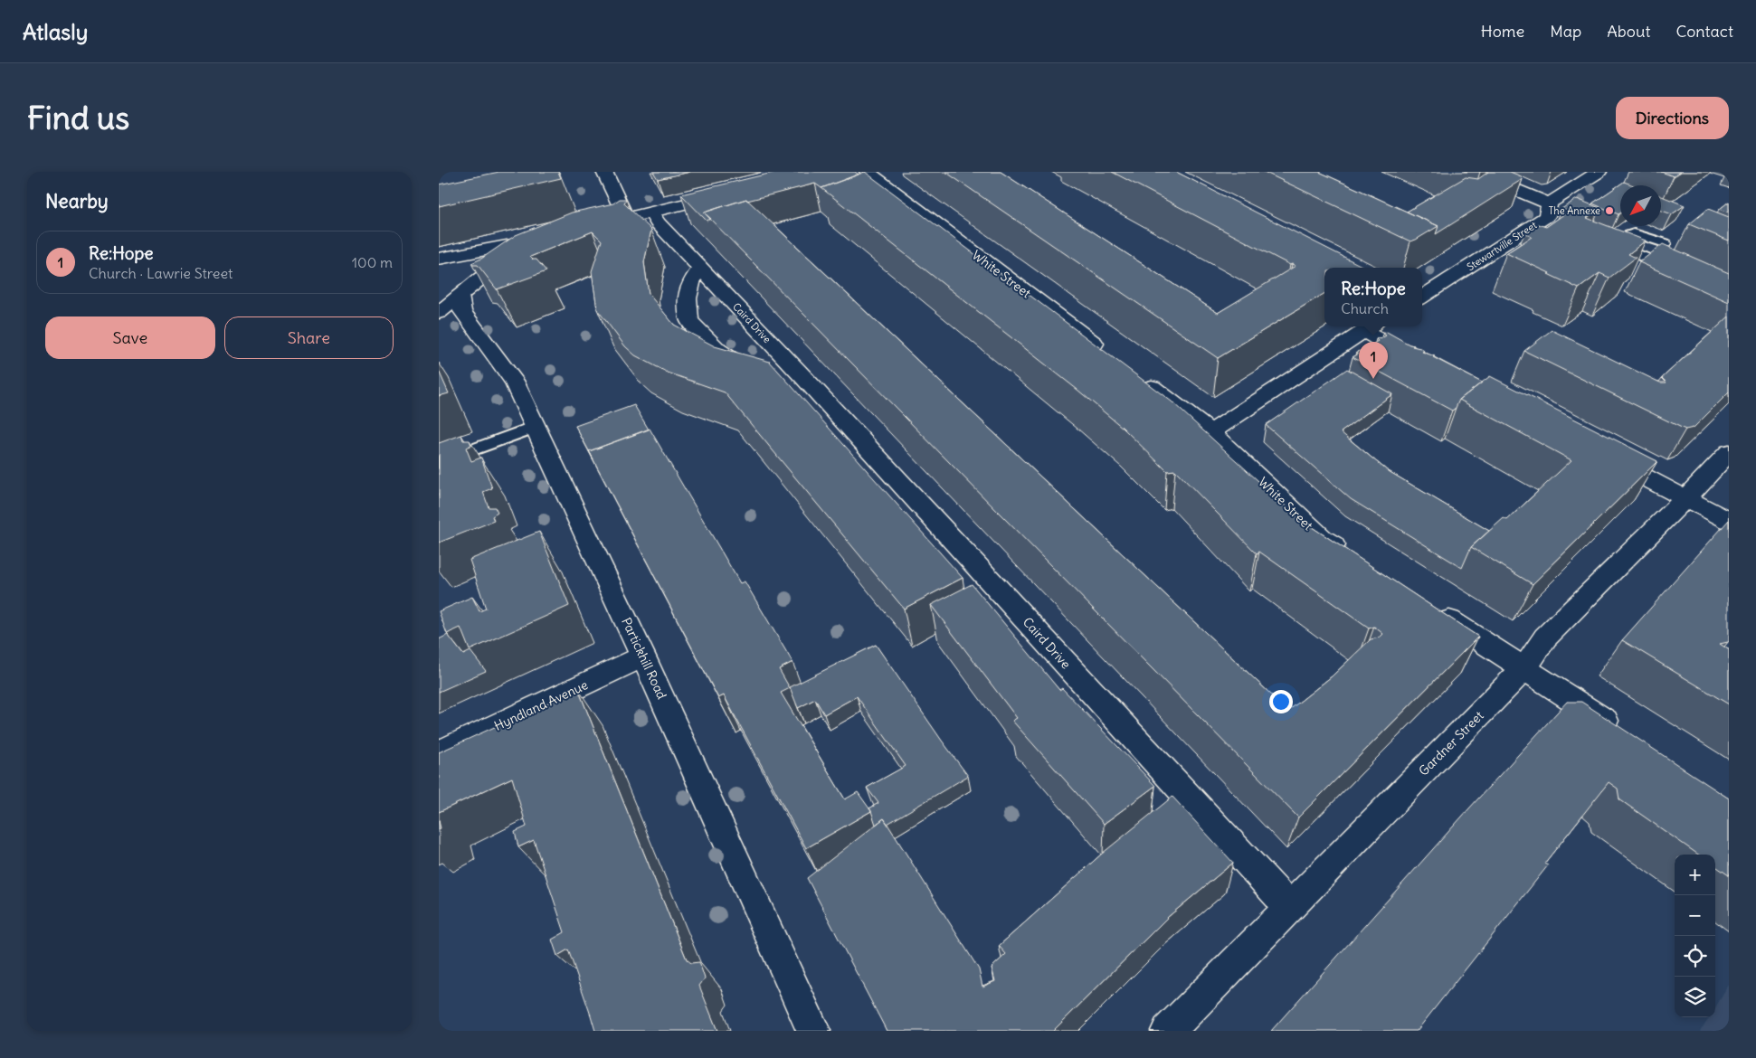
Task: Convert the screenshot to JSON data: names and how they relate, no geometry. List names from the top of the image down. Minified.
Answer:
{"streets":{"street":["Stewartville Street","White Street","Caird Drive","Partickhill Road","Hyndland Avenue","Gardner Street"]},"crossings":[["Caird Drive","Gardner Street"],["Partickhill Road","Hyndland Avenue"]],"places":["The Annexe"],"north":"bottom left","page":{"header":"Atlasly","nav":["Home","Map","About","Contact"],"buttons":["Directions",["Save","Share"]],"title":"Find us","heading":"Nearby","list":[{"mark":"1","name":"Re:Hope","note":"Church · Lawrie Street","value":"100 m"}],"popup":["Re:Hope","Church"],"pins":"1","map_buttons":["+","−"]}}
